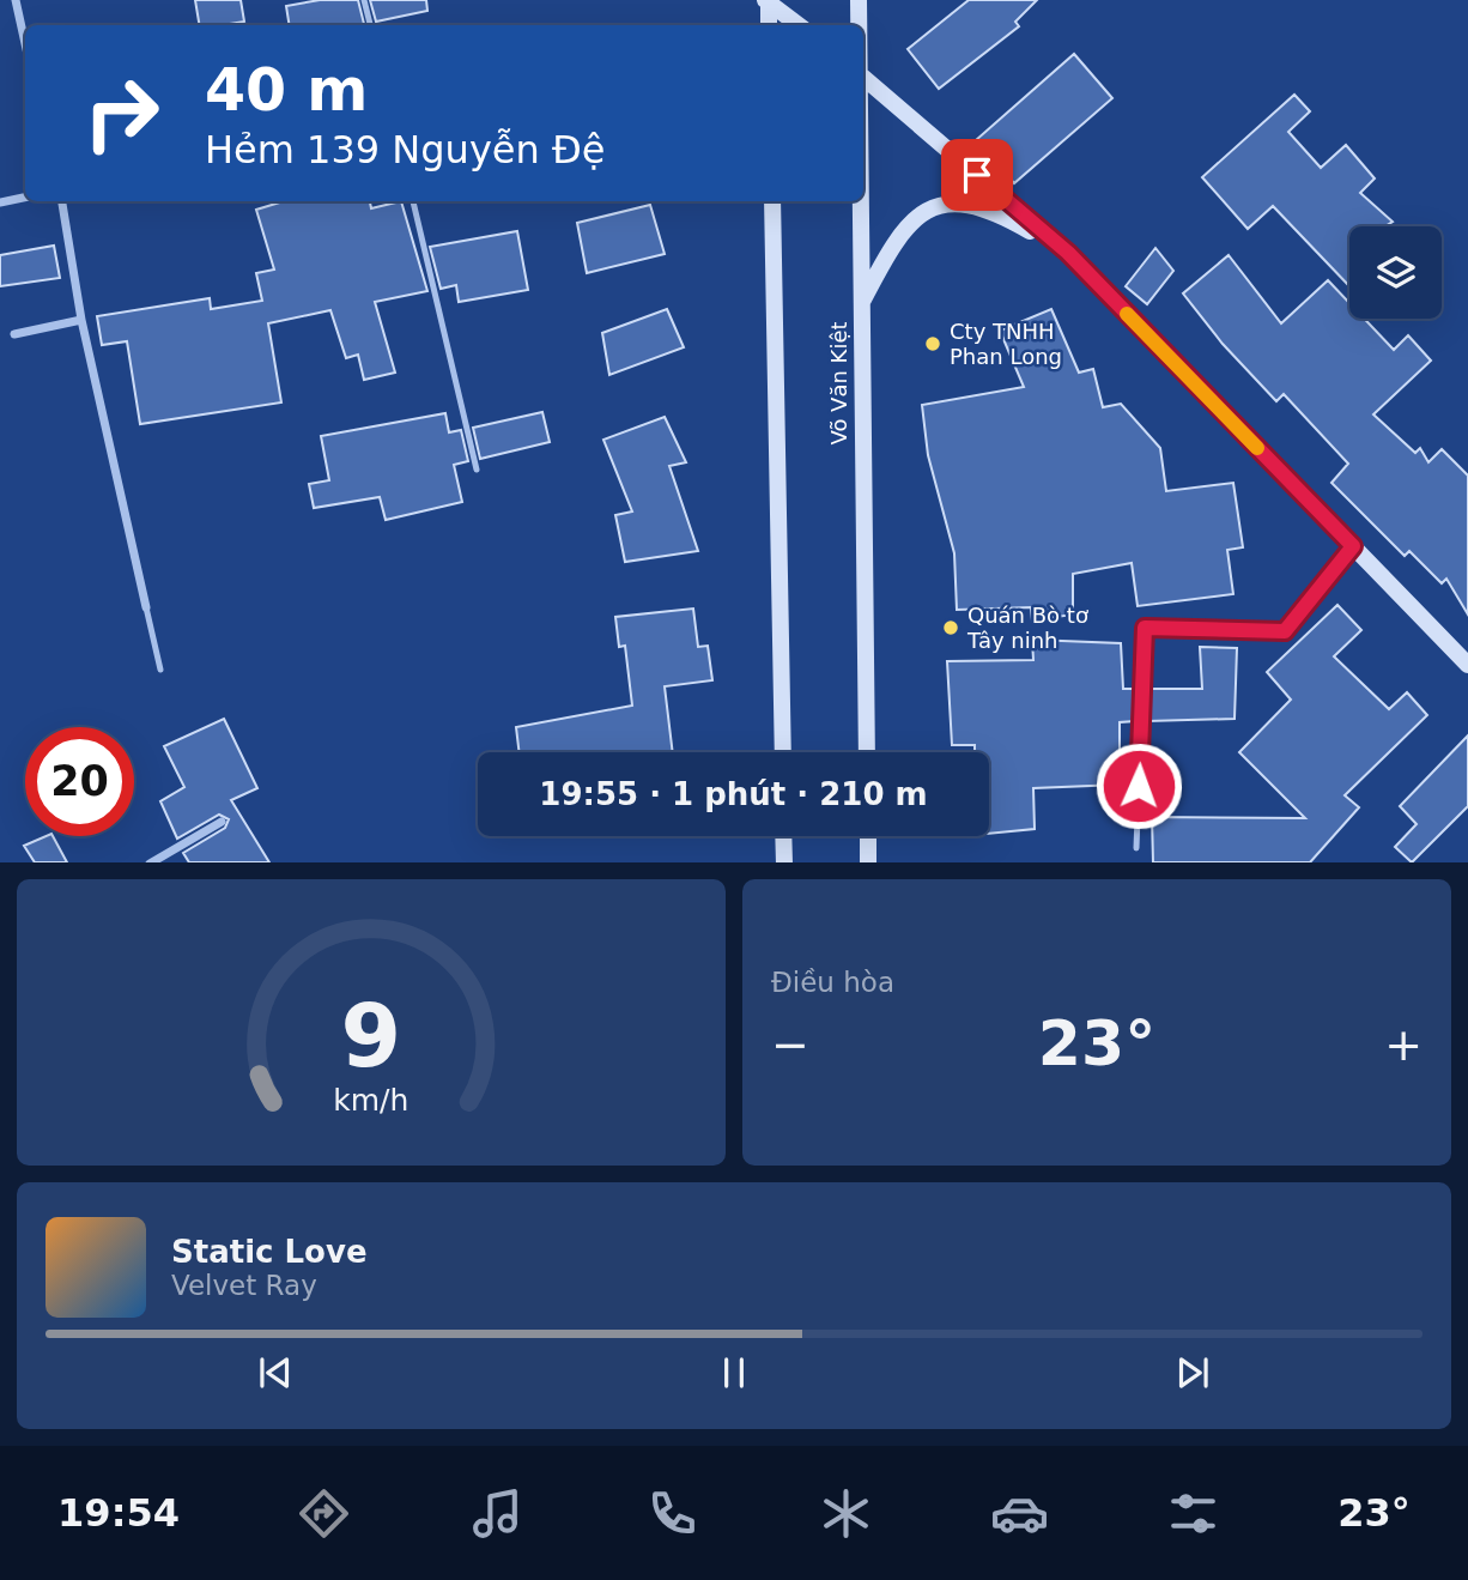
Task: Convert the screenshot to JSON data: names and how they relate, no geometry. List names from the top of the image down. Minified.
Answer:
{"streets":{"main road":["Võ Văn Kiệt"]},"places":["Cty TNHH Phan Long","Quán Bò tơ Tây ninh"],"page":{"turn":["40 m","Hẻm 139 Nguyễn Đệ"],"limit":"20","trip":"19:55 · 1 phút · 210 m","tile":"Điều hòa","heat":["−","23°","+"],"song":["Static Love","Velvet Ray"],"tabs":["19:54","23°"],"gauge":["9","km/h"]}}
